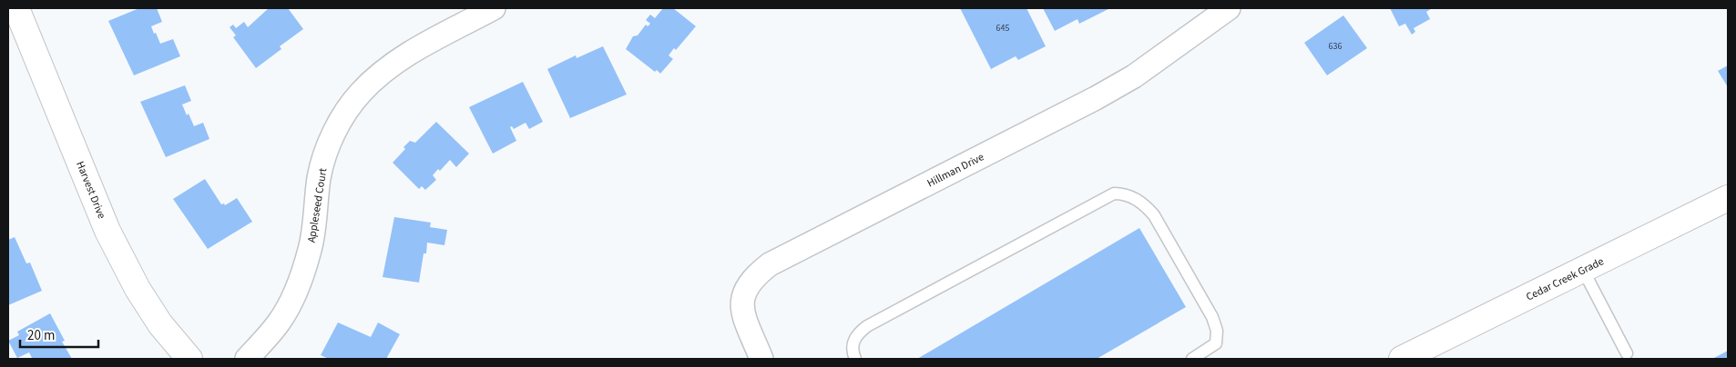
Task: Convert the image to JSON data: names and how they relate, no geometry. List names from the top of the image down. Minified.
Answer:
{"streets":{"street":["Hillman Drive","Harvest Drive","Appleseed Court","Cedar Creek Grade"]},"house_numbers":["645","636"],"scale_bar":"20 m"}
